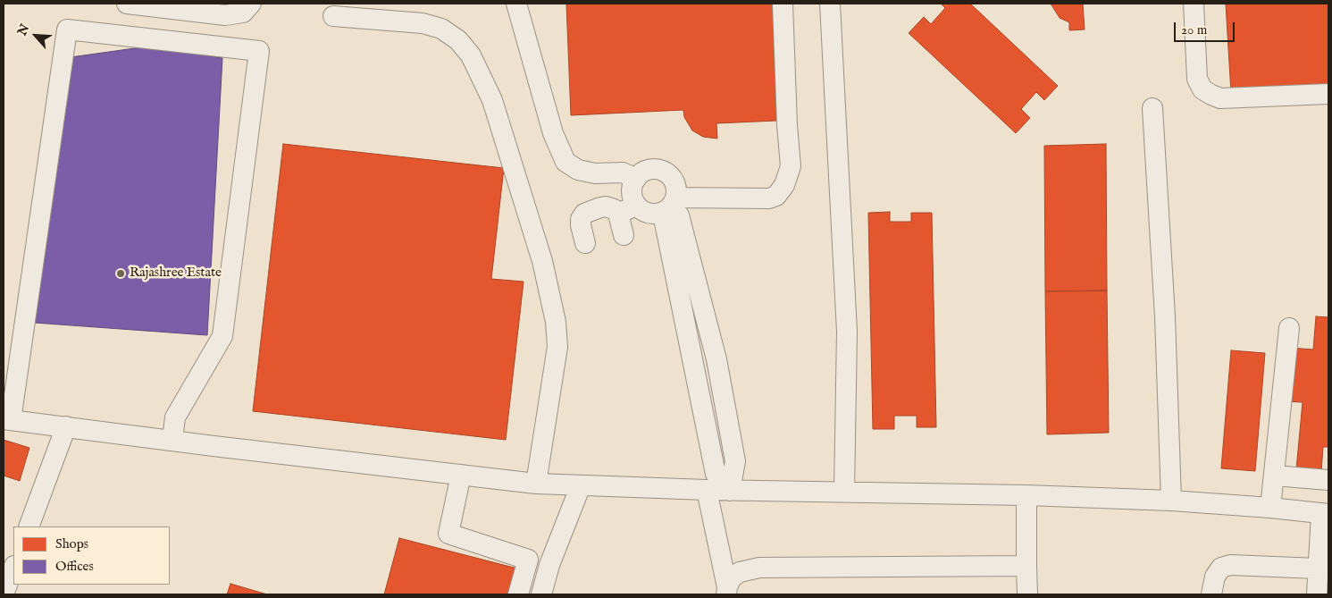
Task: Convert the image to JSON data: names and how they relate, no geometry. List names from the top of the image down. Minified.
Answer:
{"places":["Rajashree Estate"],"legend":["Shops","Offices"],"scale_bar":"20 m","north":"top left"}
